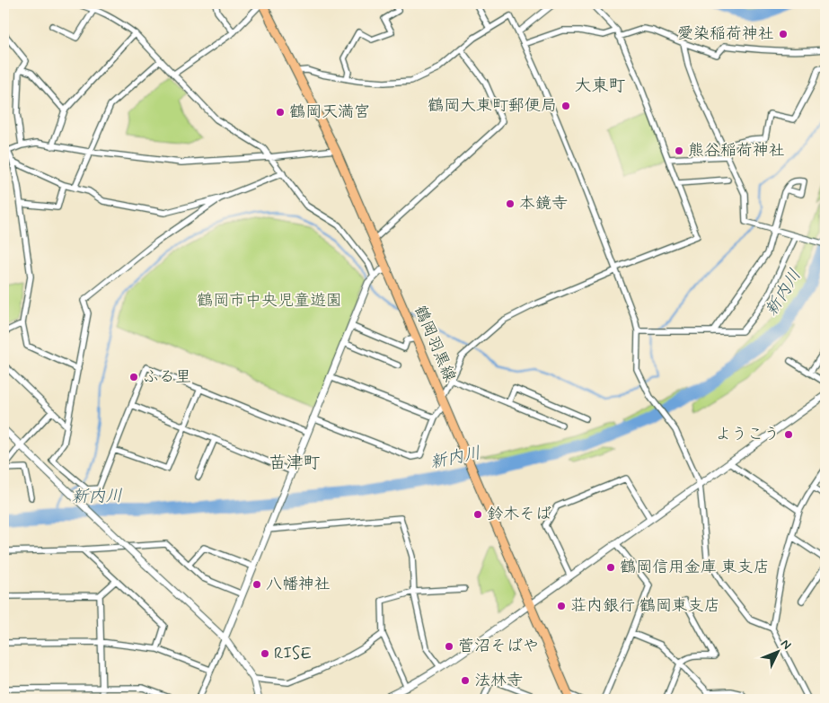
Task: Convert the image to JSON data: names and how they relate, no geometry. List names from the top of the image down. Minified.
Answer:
{"streets":{"main road":["鶴岡羽黒線"]},"districts":["大東町","苗津町"],"water":["新内川"],"parks":["鶴岡市中央児童遊園"],"places":["愛染稲荷神社","鶴岡大東町郵便局","鶴岡天満宮","熊谷稲荷神社","本鏡寺","ふる里","ようこう","鈴木そば","鶴岡信用金庫 東支店","八幡神社","荘内銀行 鶴岡東支店","菅沼そばや","RISE","法林寺"],"north":"top right"}
